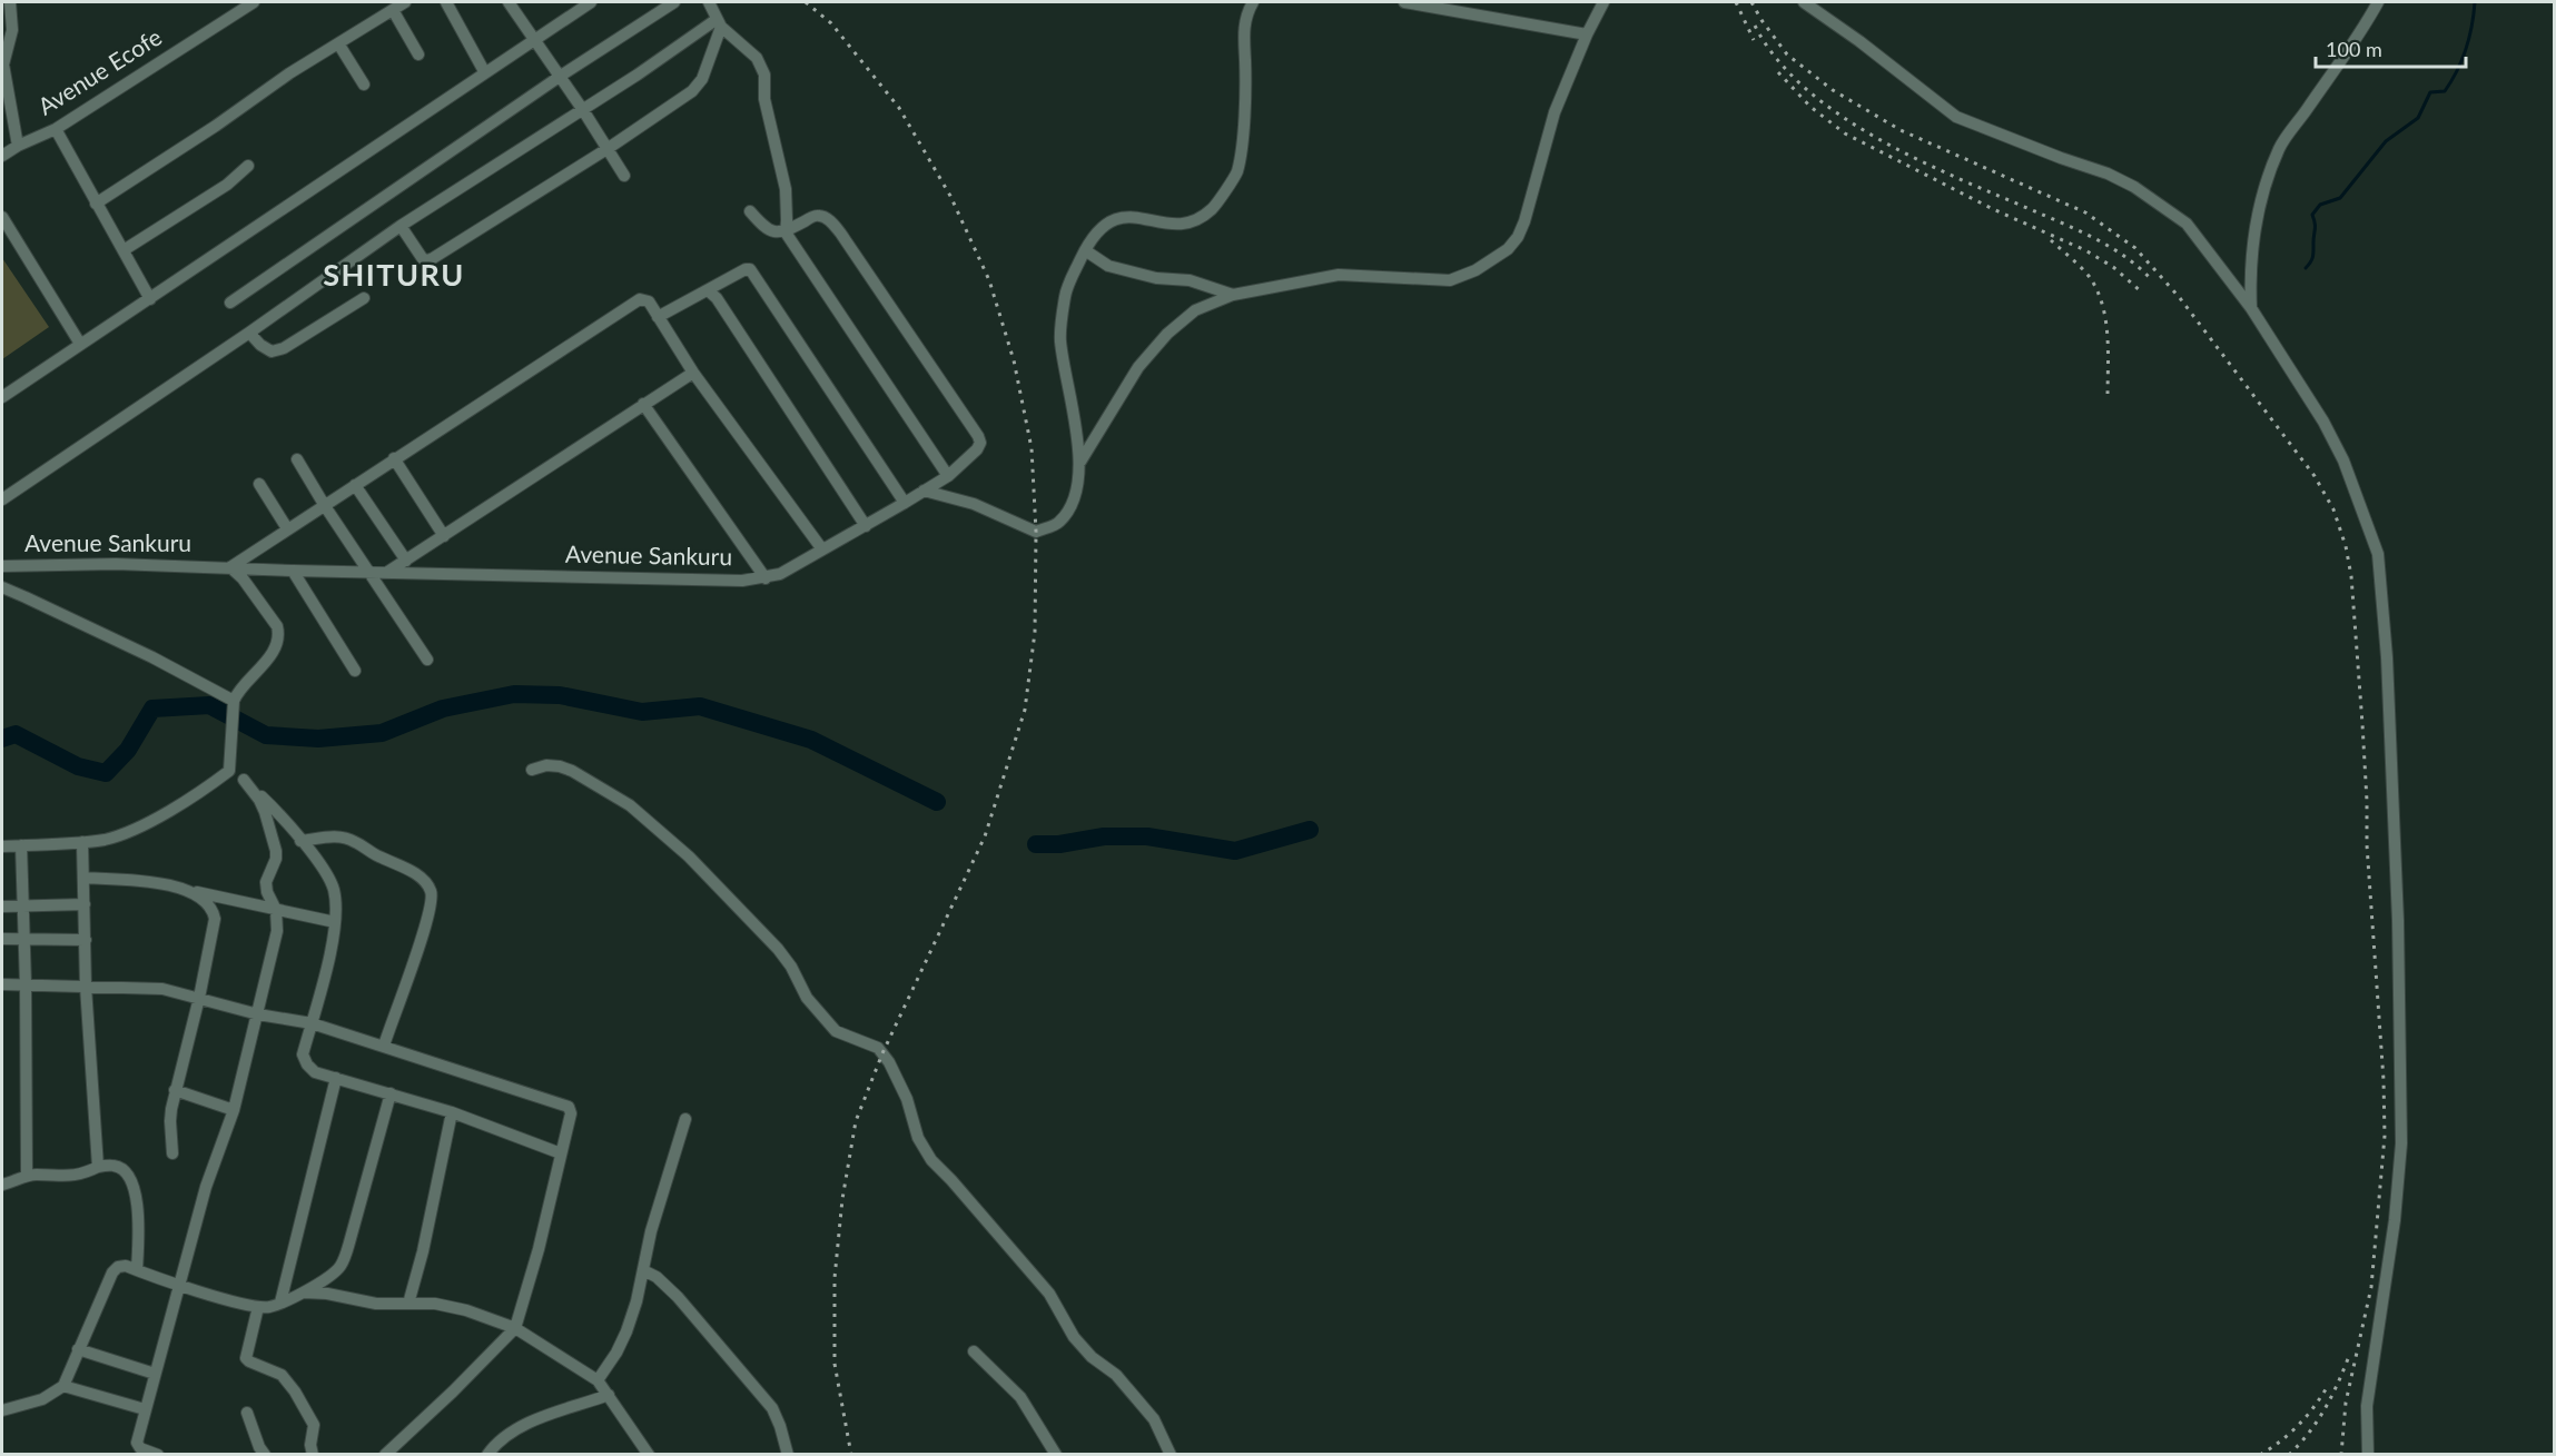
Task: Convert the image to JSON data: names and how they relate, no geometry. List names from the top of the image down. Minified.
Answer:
{"streets":{"street":["Avenue Ecofe","Avenue Sankuru"]},"districts":["SHITURU"],"scale_bar":"100 m"}
